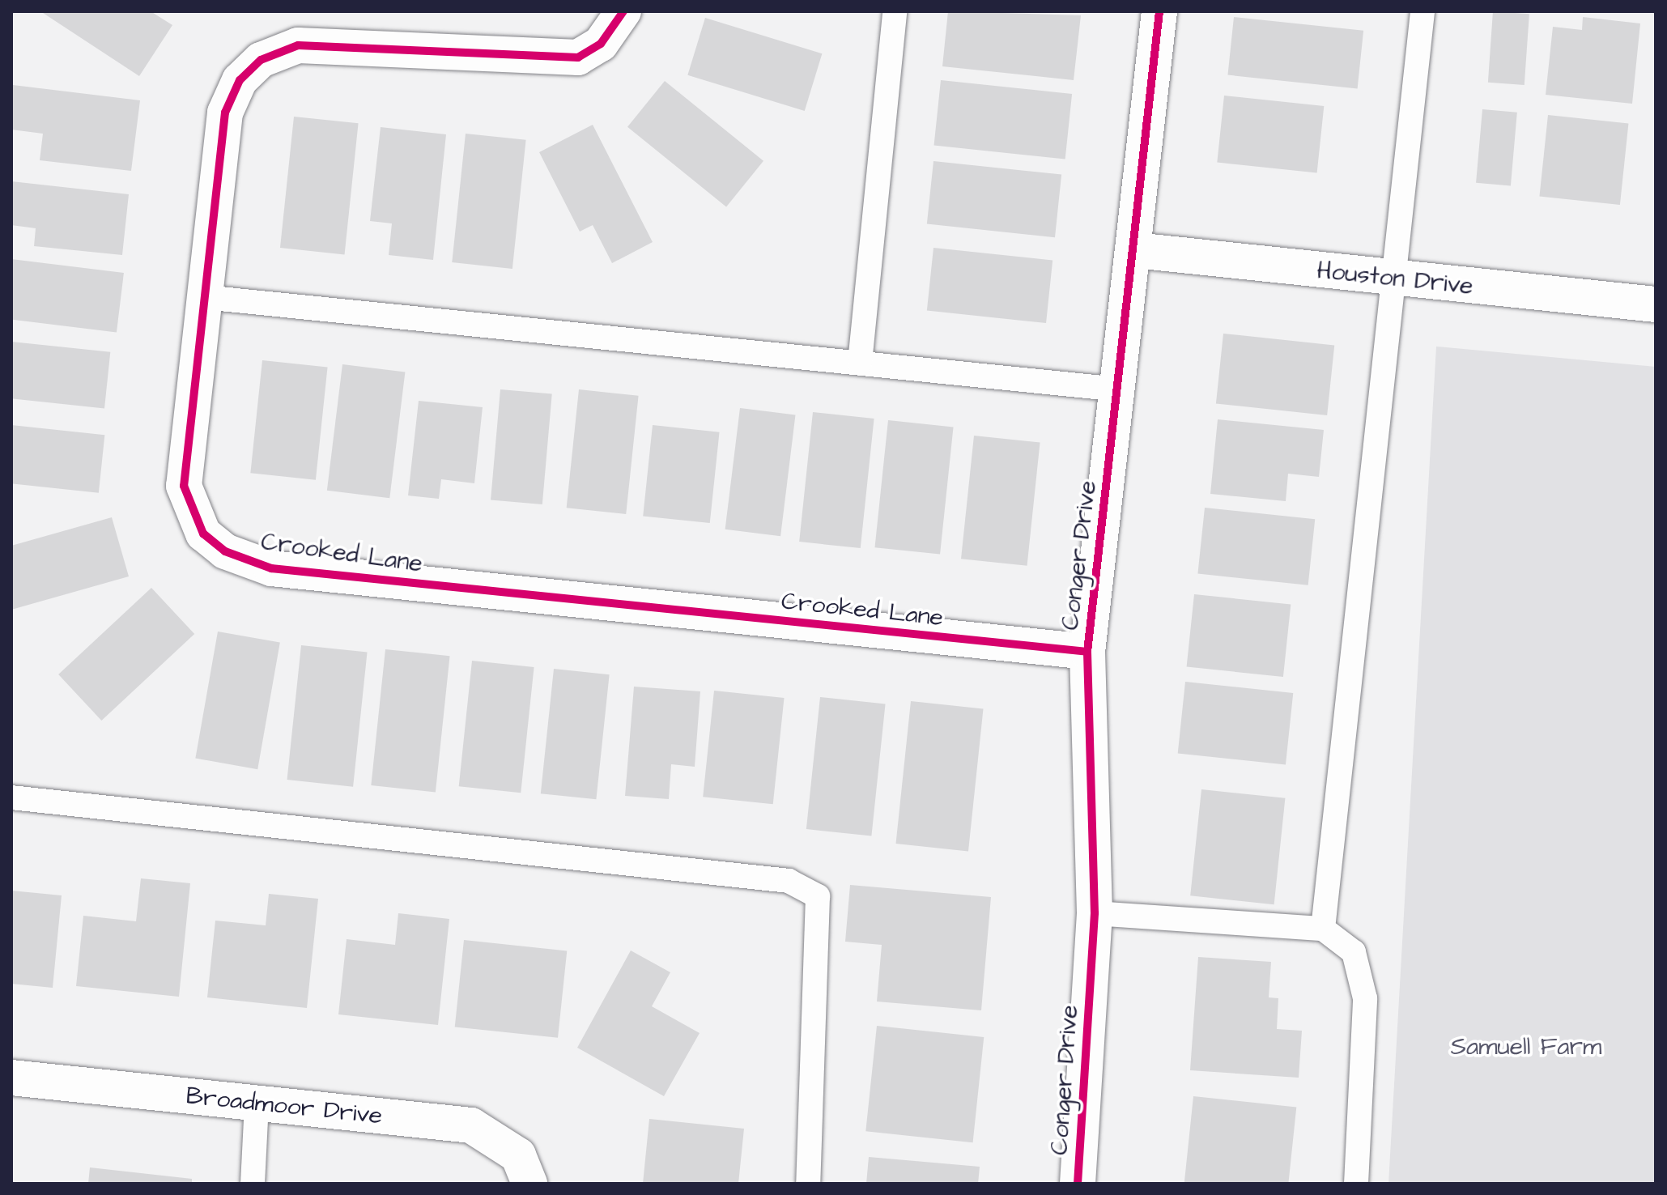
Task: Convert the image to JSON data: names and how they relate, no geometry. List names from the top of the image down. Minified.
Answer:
{"streets":{"street":["Houston Drive","Crooked Lane","Conger Drive","Broadmoor Drive"]},"crossings":[["Houston Drive","Conger Drive"],["Crooked Lane","Conger Drive"]],"parks":["Samuell Farm"]}
